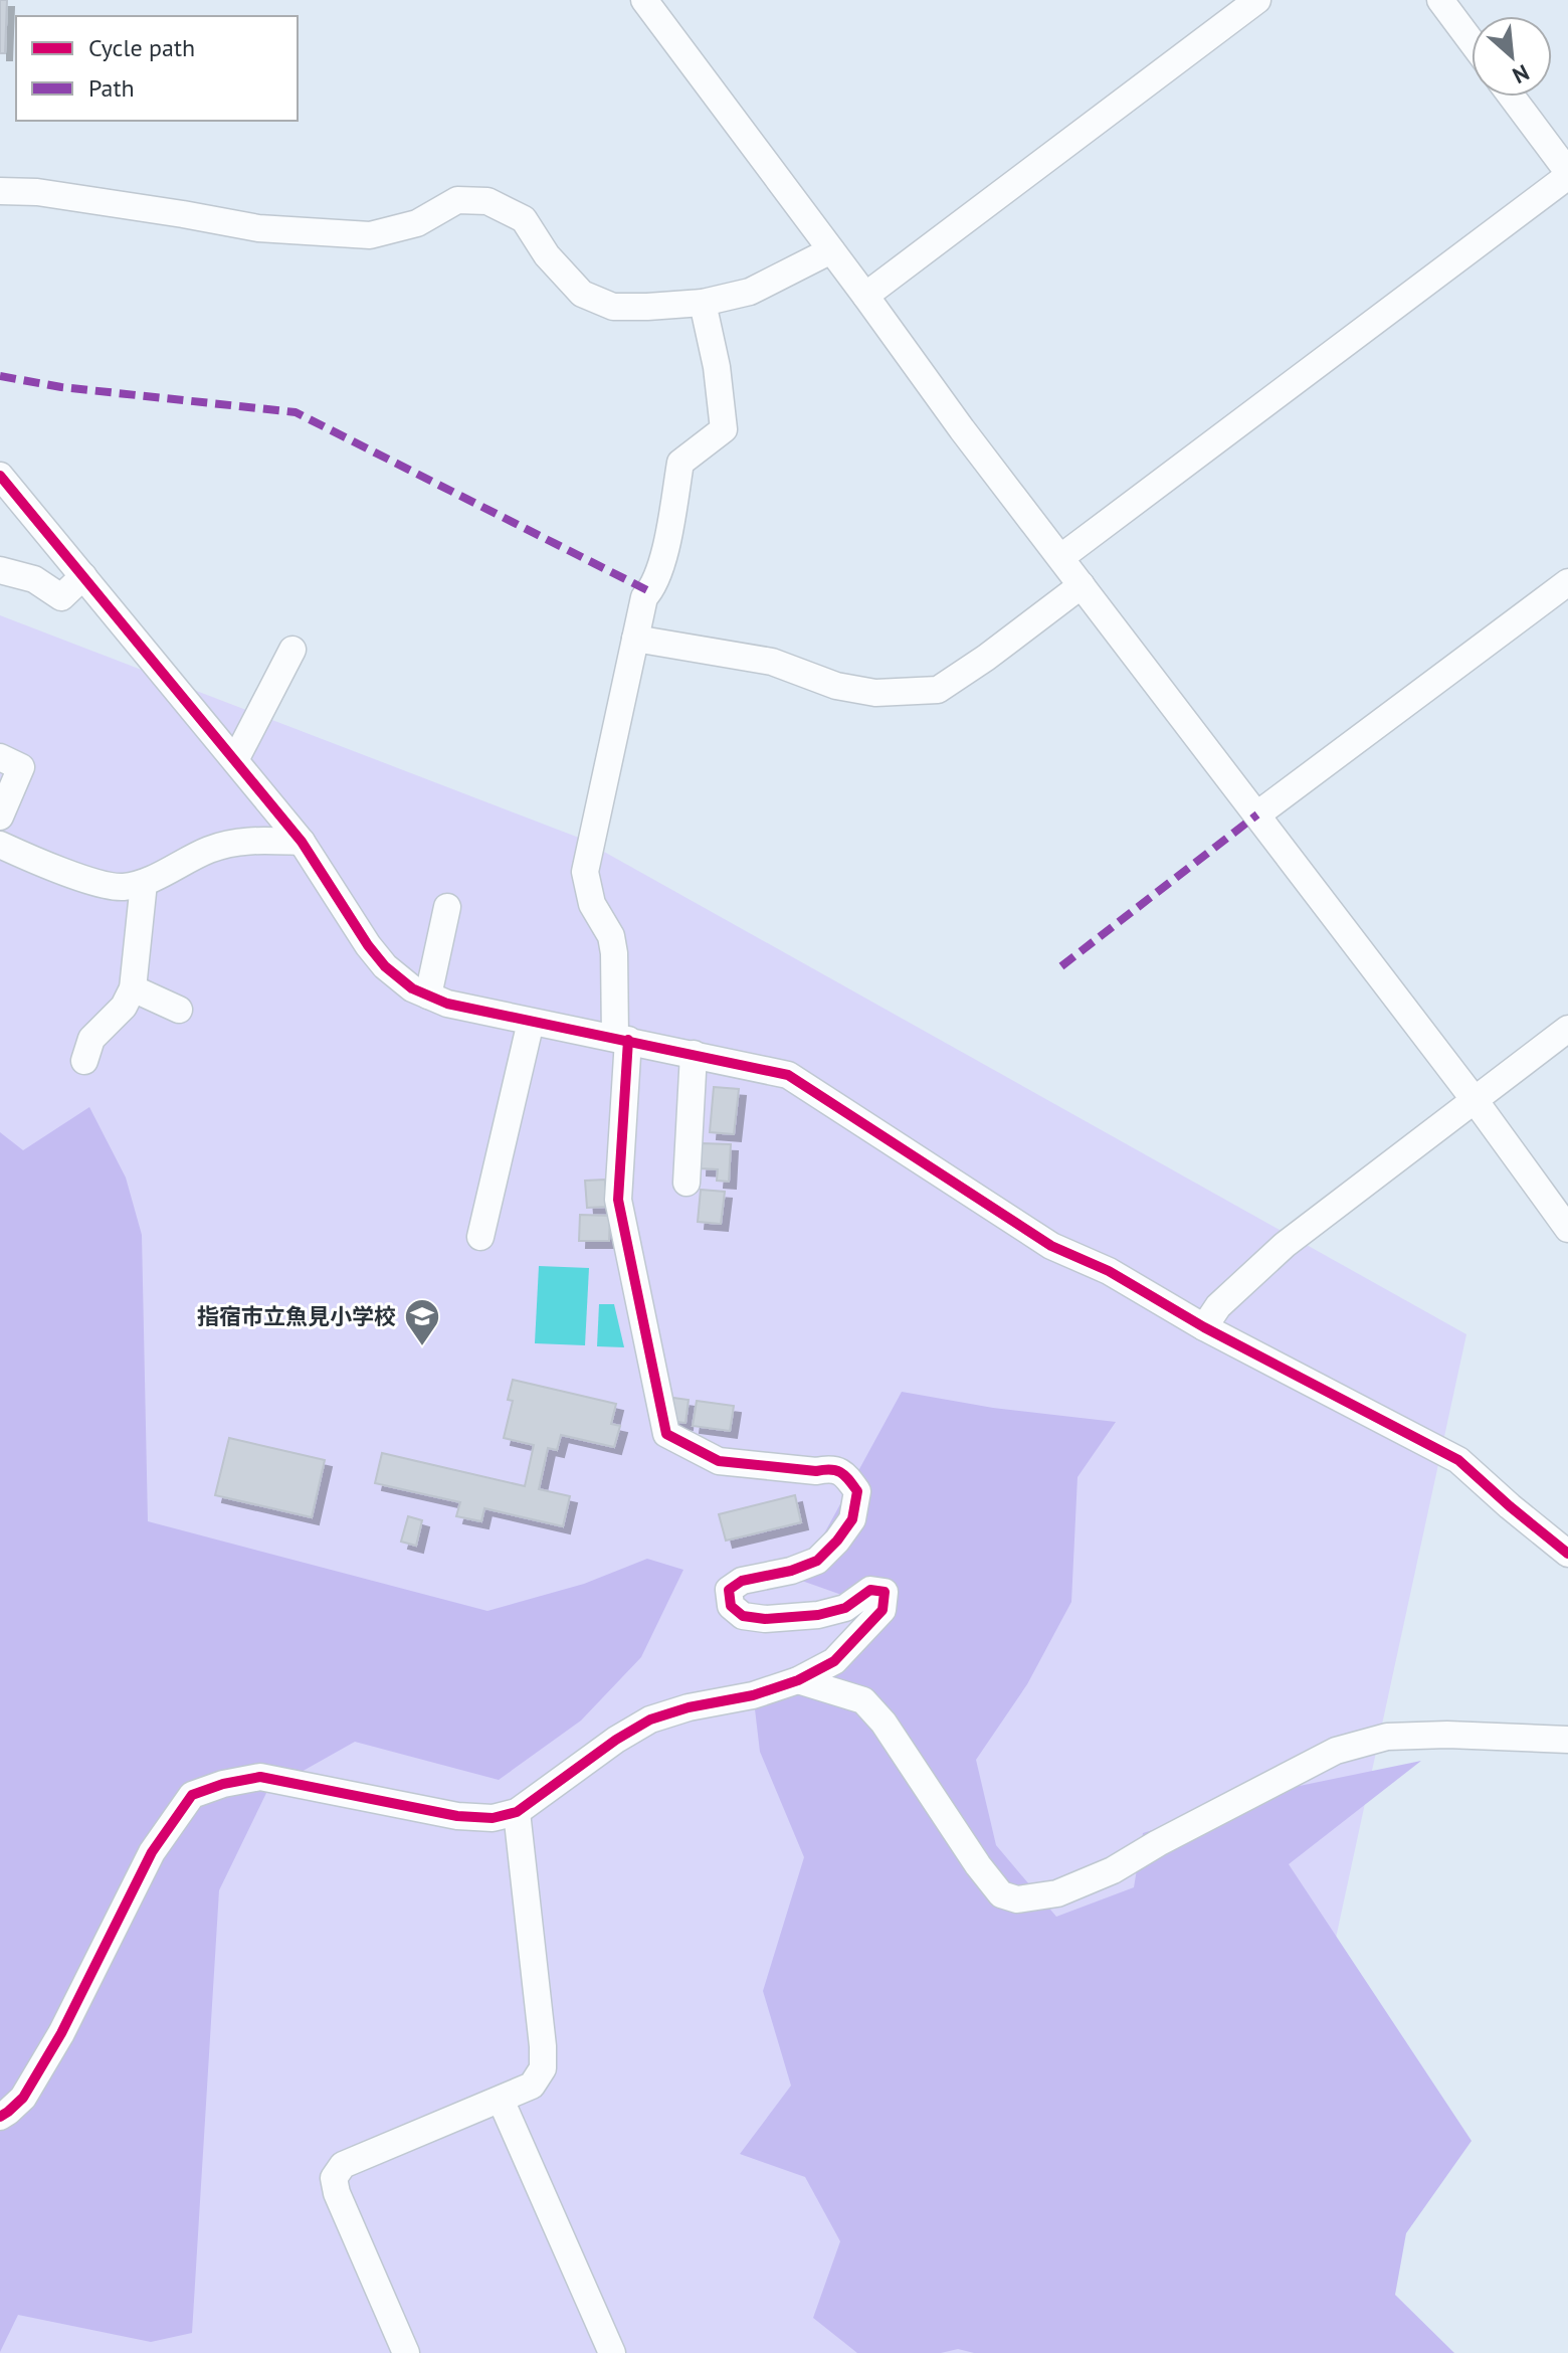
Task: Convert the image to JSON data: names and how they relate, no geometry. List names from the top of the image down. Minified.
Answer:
{"places":{"school or university":["指宿市立魚見小学校"]},"legend":["Cycle path","Path"],"north":"bottom right"}
